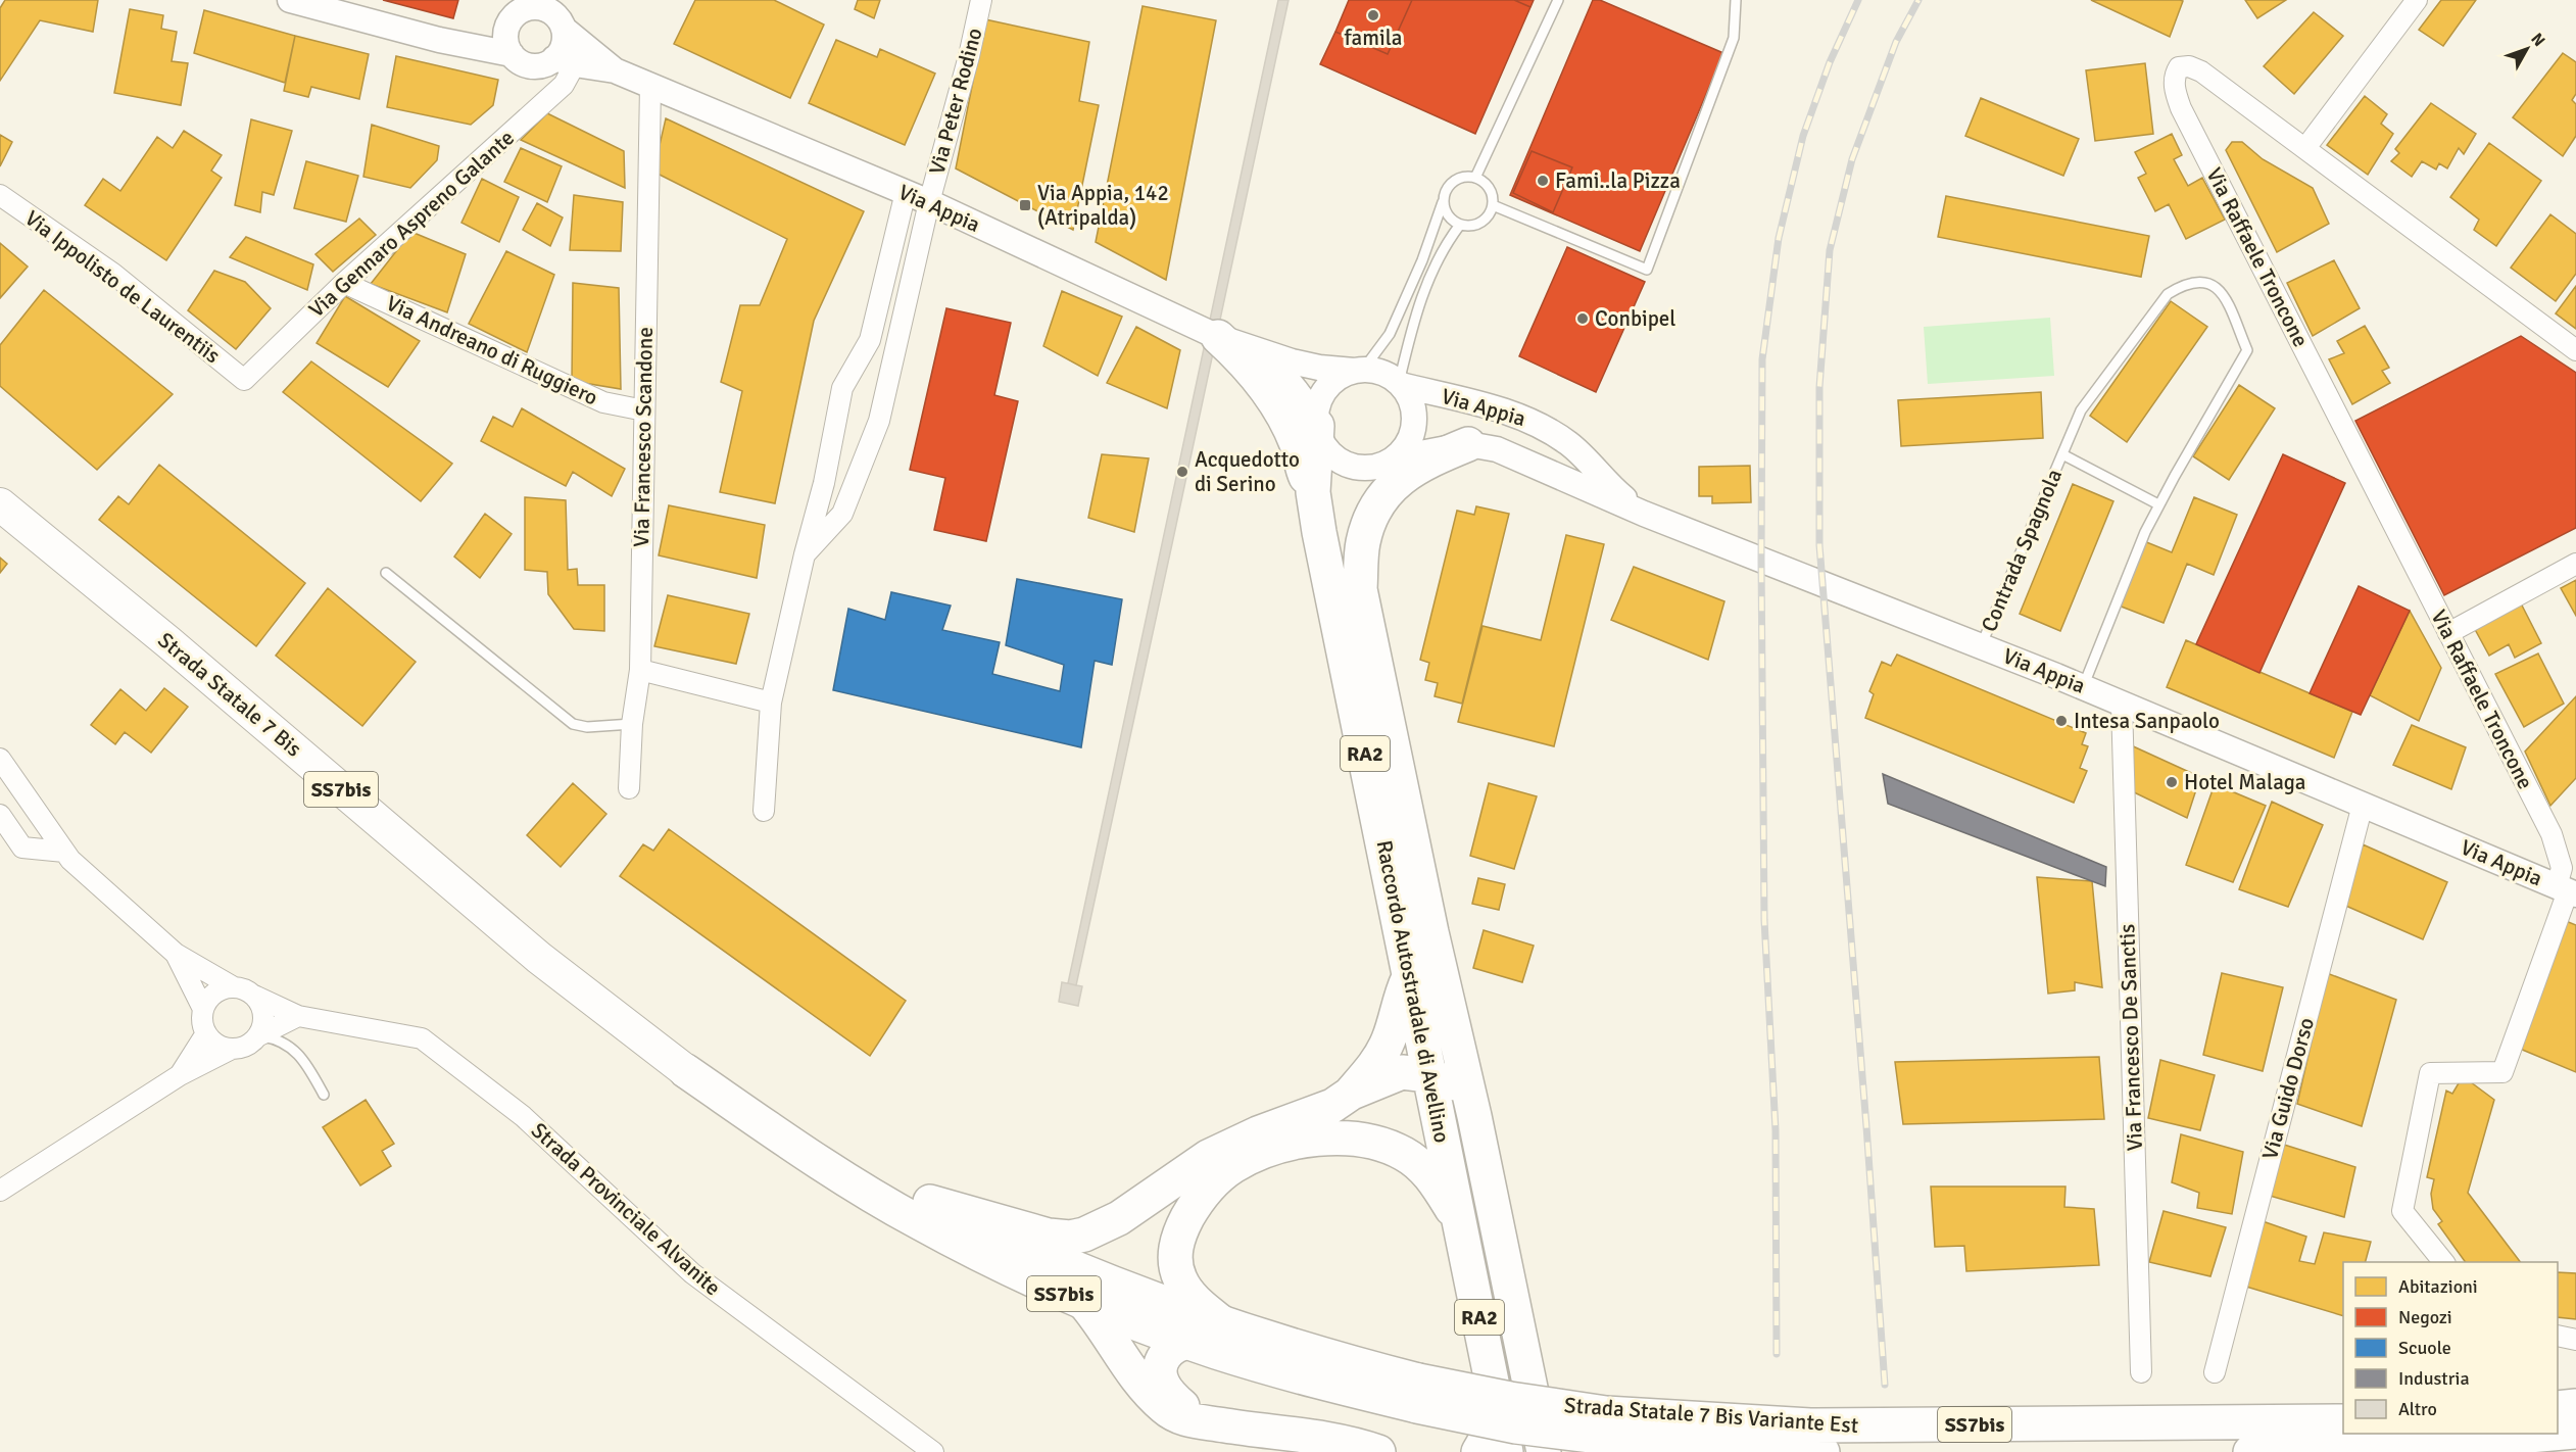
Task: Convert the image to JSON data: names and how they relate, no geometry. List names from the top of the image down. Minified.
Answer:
{"streets":{"highway":["RA2","SS7bis","Raccordo Autostradale di Avellino","Strada Statale 7 Bis Variante Est"],"main road":["Strada Statale 7 Bis"],"street":["Via Peter Rodino","Via Appia","Via Gennaro Aspreno Galante","Via Raffaele Troncone","Via Ippolisto de Laurentiis","Via Andreano di Ruggiero","Via Francesco Scandone","Via Francesco De Sanctis","Via Guido Dorso","Strada Provinciale Alvanite"],"lane":["Contrada Spagnola"]},"crossings":[["Via Peter Rodino","Via Appia"],["Via Appia","Via Gennaro Aspreno Galante"],["Via Appia","Via Raffaele Troncone"],["Via Appia","Via Francesco Scandone"],["Via Appia","Contrada Spagnola"],["Via Appia","Via Francesco De Sanctis"],["Via Appia","Via Guido Dorso"],["Via Gennaro Aspreno Galante","Via Ippolisto de Laurentiis"],["Via Gennaro Aspreno Galante","Via Andreano di Ruggiero"],["Via Andreano di Ruggiero","Via Francesco Scandone"],["Strada Statale 7 Bis","SS7bis"],["SS7bis","Strada Statale 7 Bis Variante Est"]],"places":{"other":["famila","Fami..la Pizza","Conbipel","Acquedotto di Serino","Intesa Sanpaolo","Hotel Malaga"],"transit":["Via Appia, 142 (Atripalda)"]},"legend":["Abitazioni","Negozi","Scuole","Industria","Altro"],"north":"top right"}
